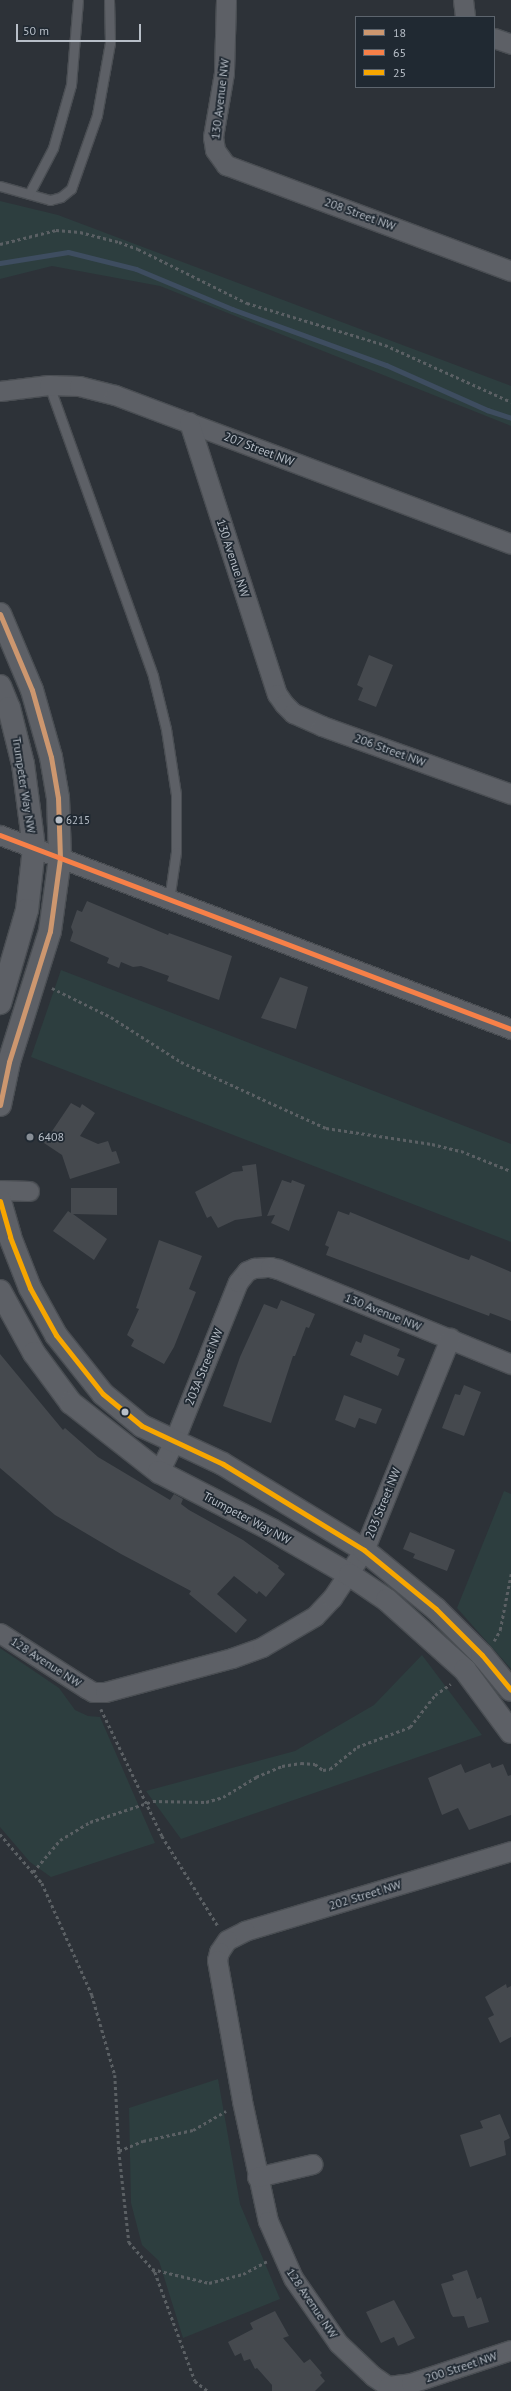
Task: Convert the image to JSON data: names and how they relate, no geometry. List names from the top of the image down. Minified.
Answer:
{"streets":{"street":["130 Avenue NW","208 Street NW","207 Street NW","206 Street NW","Trumpeter Way NW","203A Street NW","203 Street NW","128 Avenue NW","202 Street NW","200 Street NW"]},"crossings":[["130 Avenue NW","208 Street NW"],["130 Avenue NW","207 Street NW"],["130 Avenue NW","206 Street NW"],["130 Avenue NW","203A Street NW"],["130 Avenue NW","203 Street NW"],["Trumpeter Way NW","203A Street NW"],["Trumpeter Way NW","203 Street NW"],["203 Street NW","128 Avenue NW"],["128 Avenue NW","202 Street NW"],["128 Avenue NW","200 Street NW"]],"places":["6215","6408"],"lines":["transit line 18","transit line 65","transit line 25"],"legend":["18","65","25"],"scale_bar":"50 m"}
